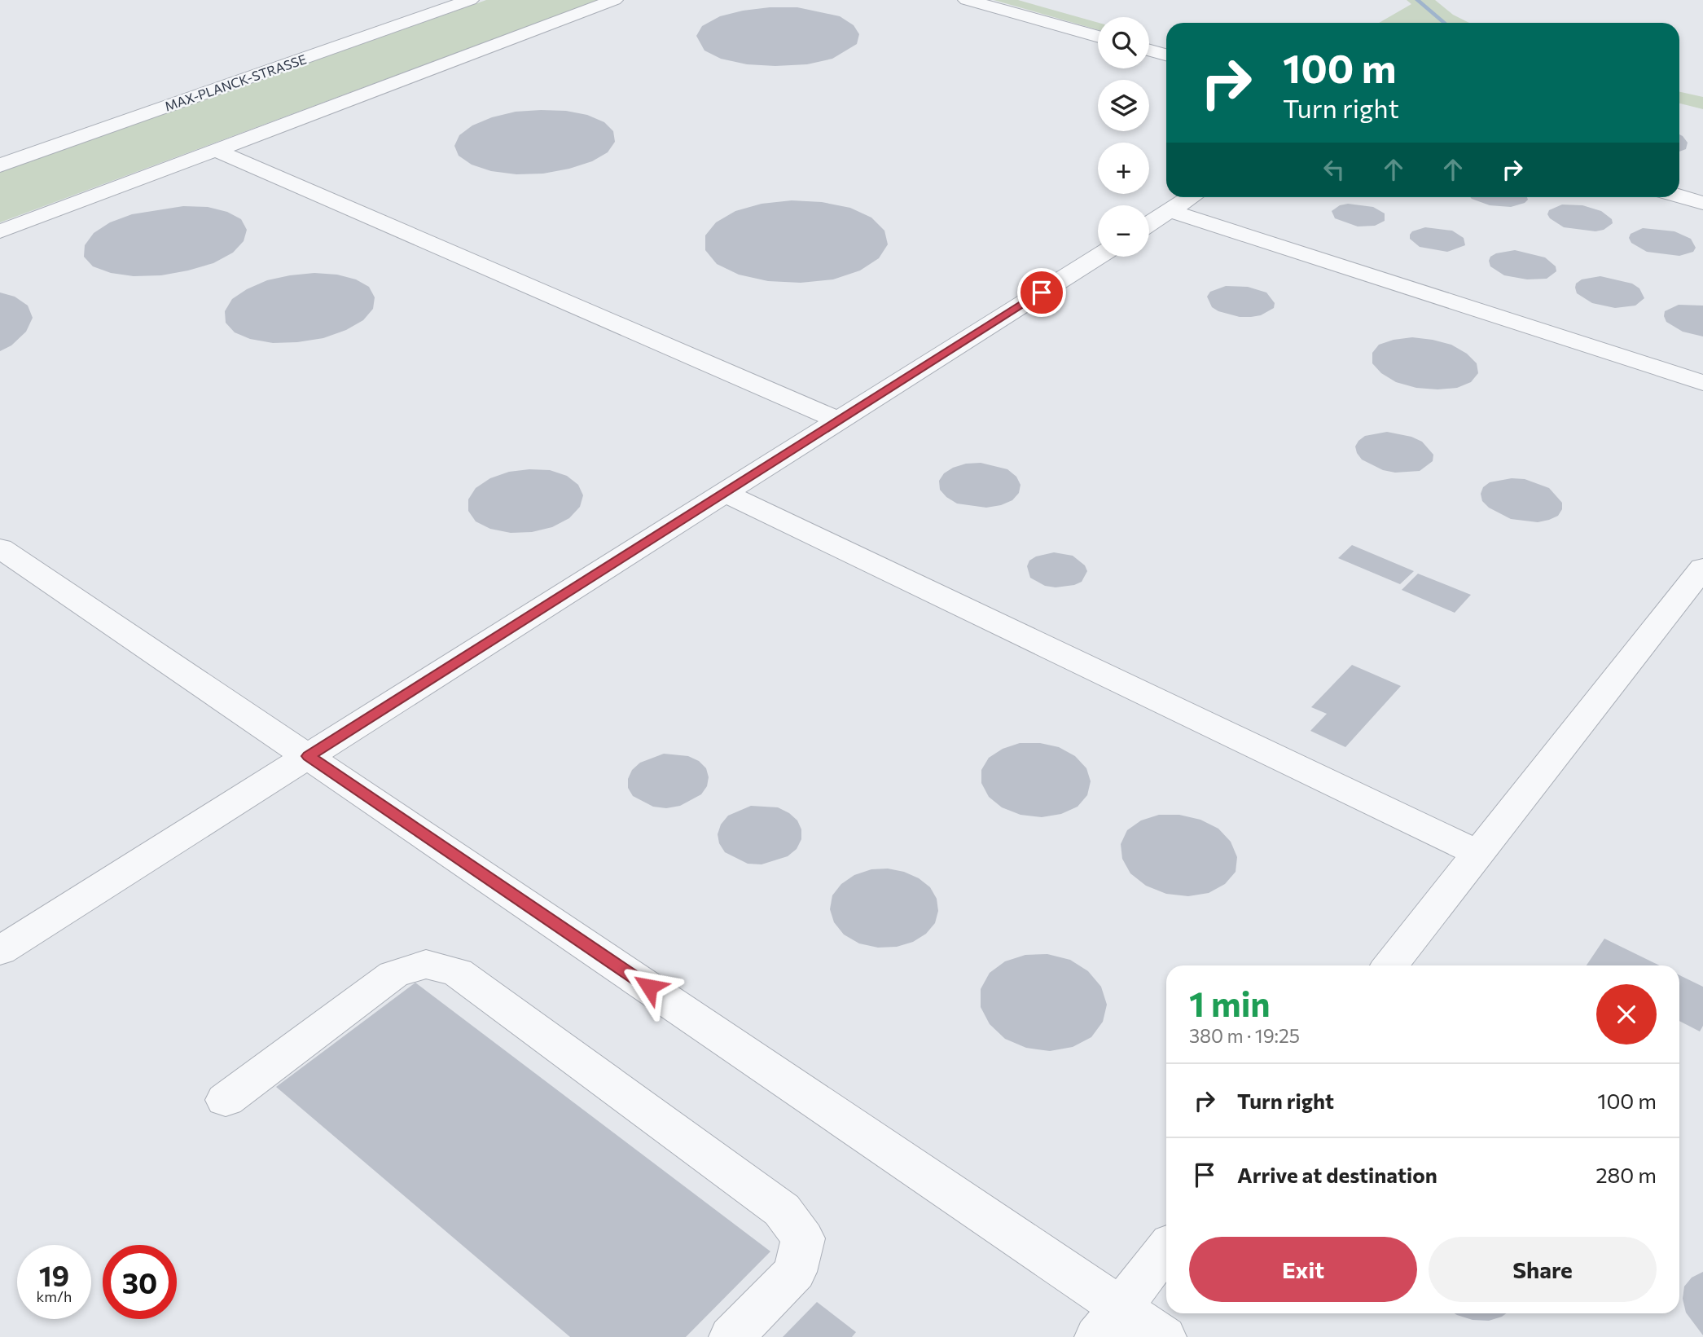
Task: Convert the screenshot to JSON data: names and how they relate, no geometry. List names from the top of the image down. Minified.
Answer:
{"streets":{"street":["MAX-PLANCK-STRASSE"]},"page":{"map_buttons":["+","−"],"turn":["100 m","Turn right"],"heading":["1 min","380 m · 19:25"],"list":[{"name":"Turn right","value":"100 m"},{"name":"Arrive at destination","value":"280 m"}],"buttons":["Exit","Share"],"speed":"19 km/h","limit":"30"}}
